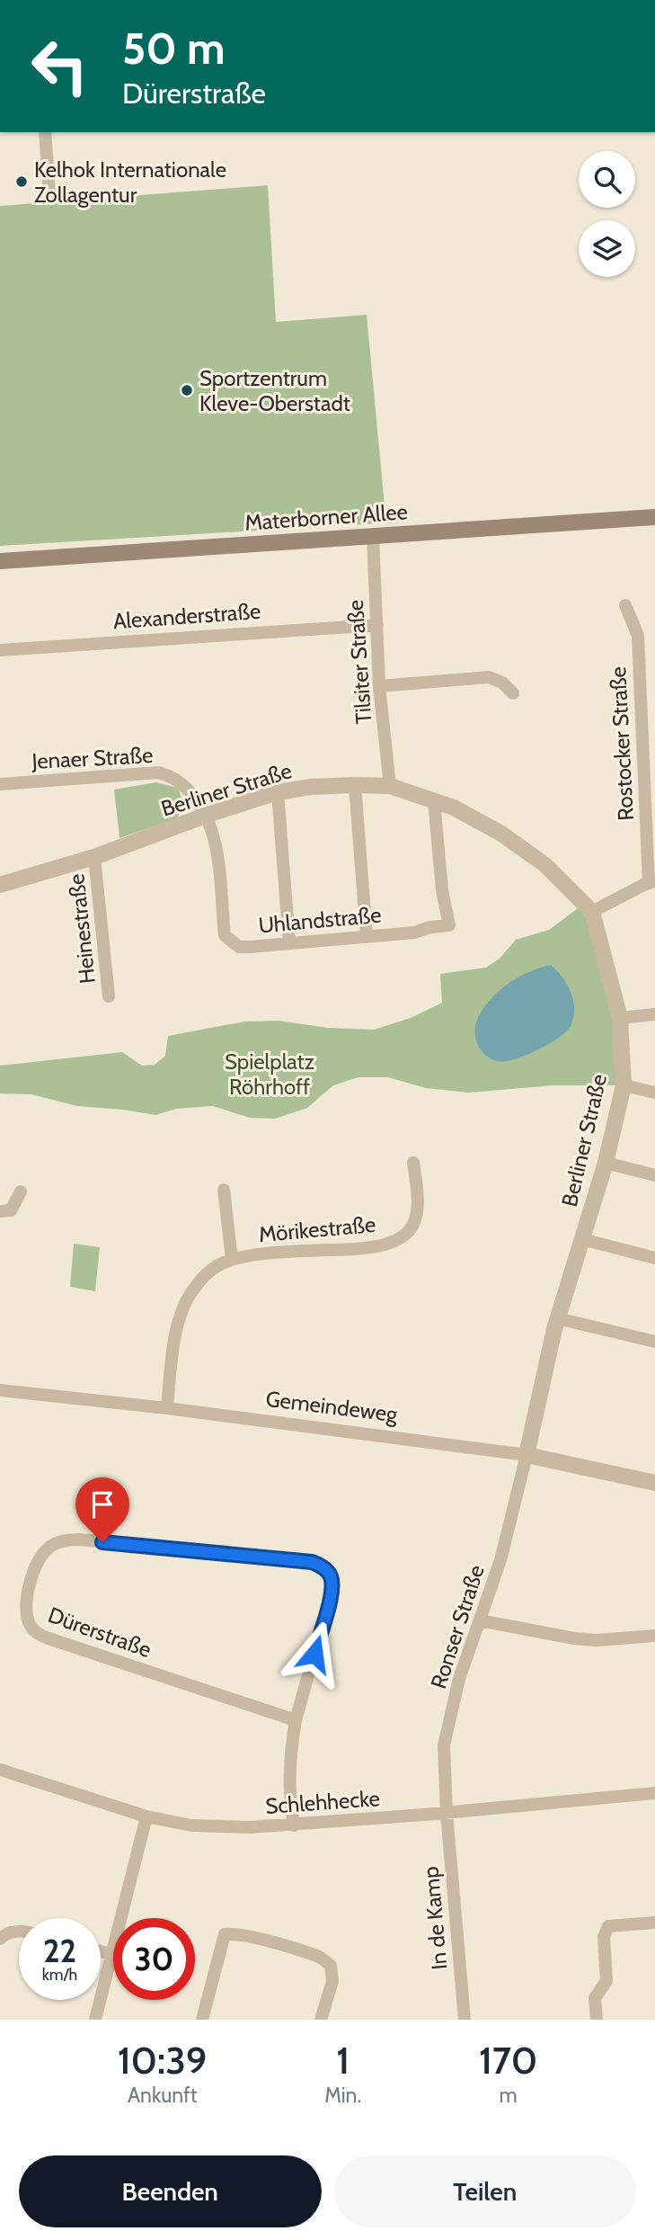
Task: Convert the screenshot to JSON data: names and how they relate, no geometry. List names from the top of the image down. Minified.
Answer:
{"streets":{"main road":["Materborner Allee"],"street":["Alexanderstraße","Tilsiter Straße","Rostocker Straße","Jenaer Straße","Berliner Straße","Uhlandstraße","Heinestraße","Mörikestraße","Gemeindeweg","Ronser Straße","Dürerstraße","Schlehhecke","In de Kamp"]},"crossings":[["Materborner Allee","Tilsiter Straße"],["Alexanderstraße","Tilsiter Straße"],["Tilsiter Straße","Berliner Straße"],["Jenaer Straße","Berliner Straße"],["Jenaer Straße","Uhlandstraße"],["Berliner Straße","Uhlandstraße"],["Berliner Straße","Heinestraße"],["Berliner Straße","Gemeindeweg"],["Berliner Straße","Ronser Straße"],["Mörikestraße","Gemeindeweg"],["Gemeindeweg","Ronser Straße"],["Ronser Straße","Schlehhecke"],["Ronser Straße","In de Kamp"],["Dürerstraße","Schlehhecke"],["Schlehhecke","In de Kamp"]],"parks":["Spielplatz Röhrhoff"],"places":["Kelhok Internationale Zollagentur","Sportzentrum Kleve-Oberstadt"],"page":{"turn":["50 m","Dürerstraße"],"speed":"22 km/h","limit":"30","eta":["10:39","Ankunft","1","Min.","170","m"],"buttons":["Beenden","Teilen"]}}
